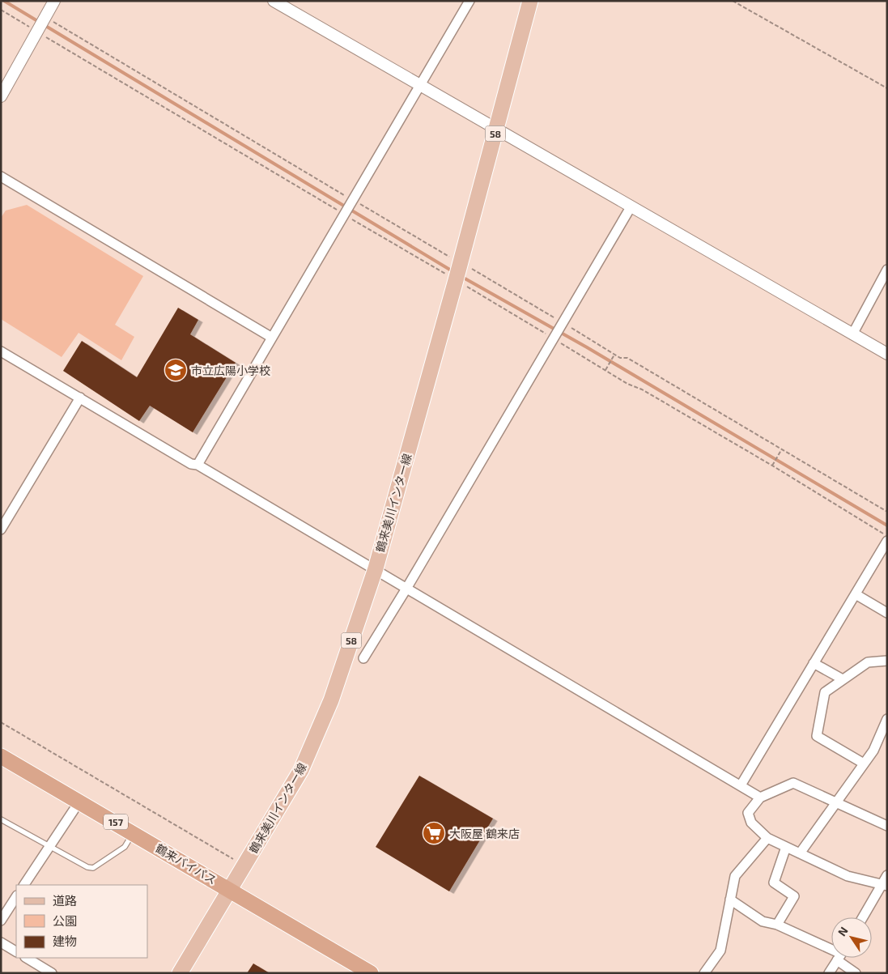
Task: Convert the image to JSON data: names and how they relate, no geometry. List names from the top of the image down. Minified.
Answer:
{"streets":{"highway":["157","鶴来バイパス"],"main road":["58","鶴来美川インター線"]},"crossings":[["鶴来美川インター線","鶴来バイパス"]],"places":{"school or university":["市立広陽小学校"],"supermarket":["大阪屋 鶴来店"]},"legend":["道路","公園","建物"],"north":"top left"}
